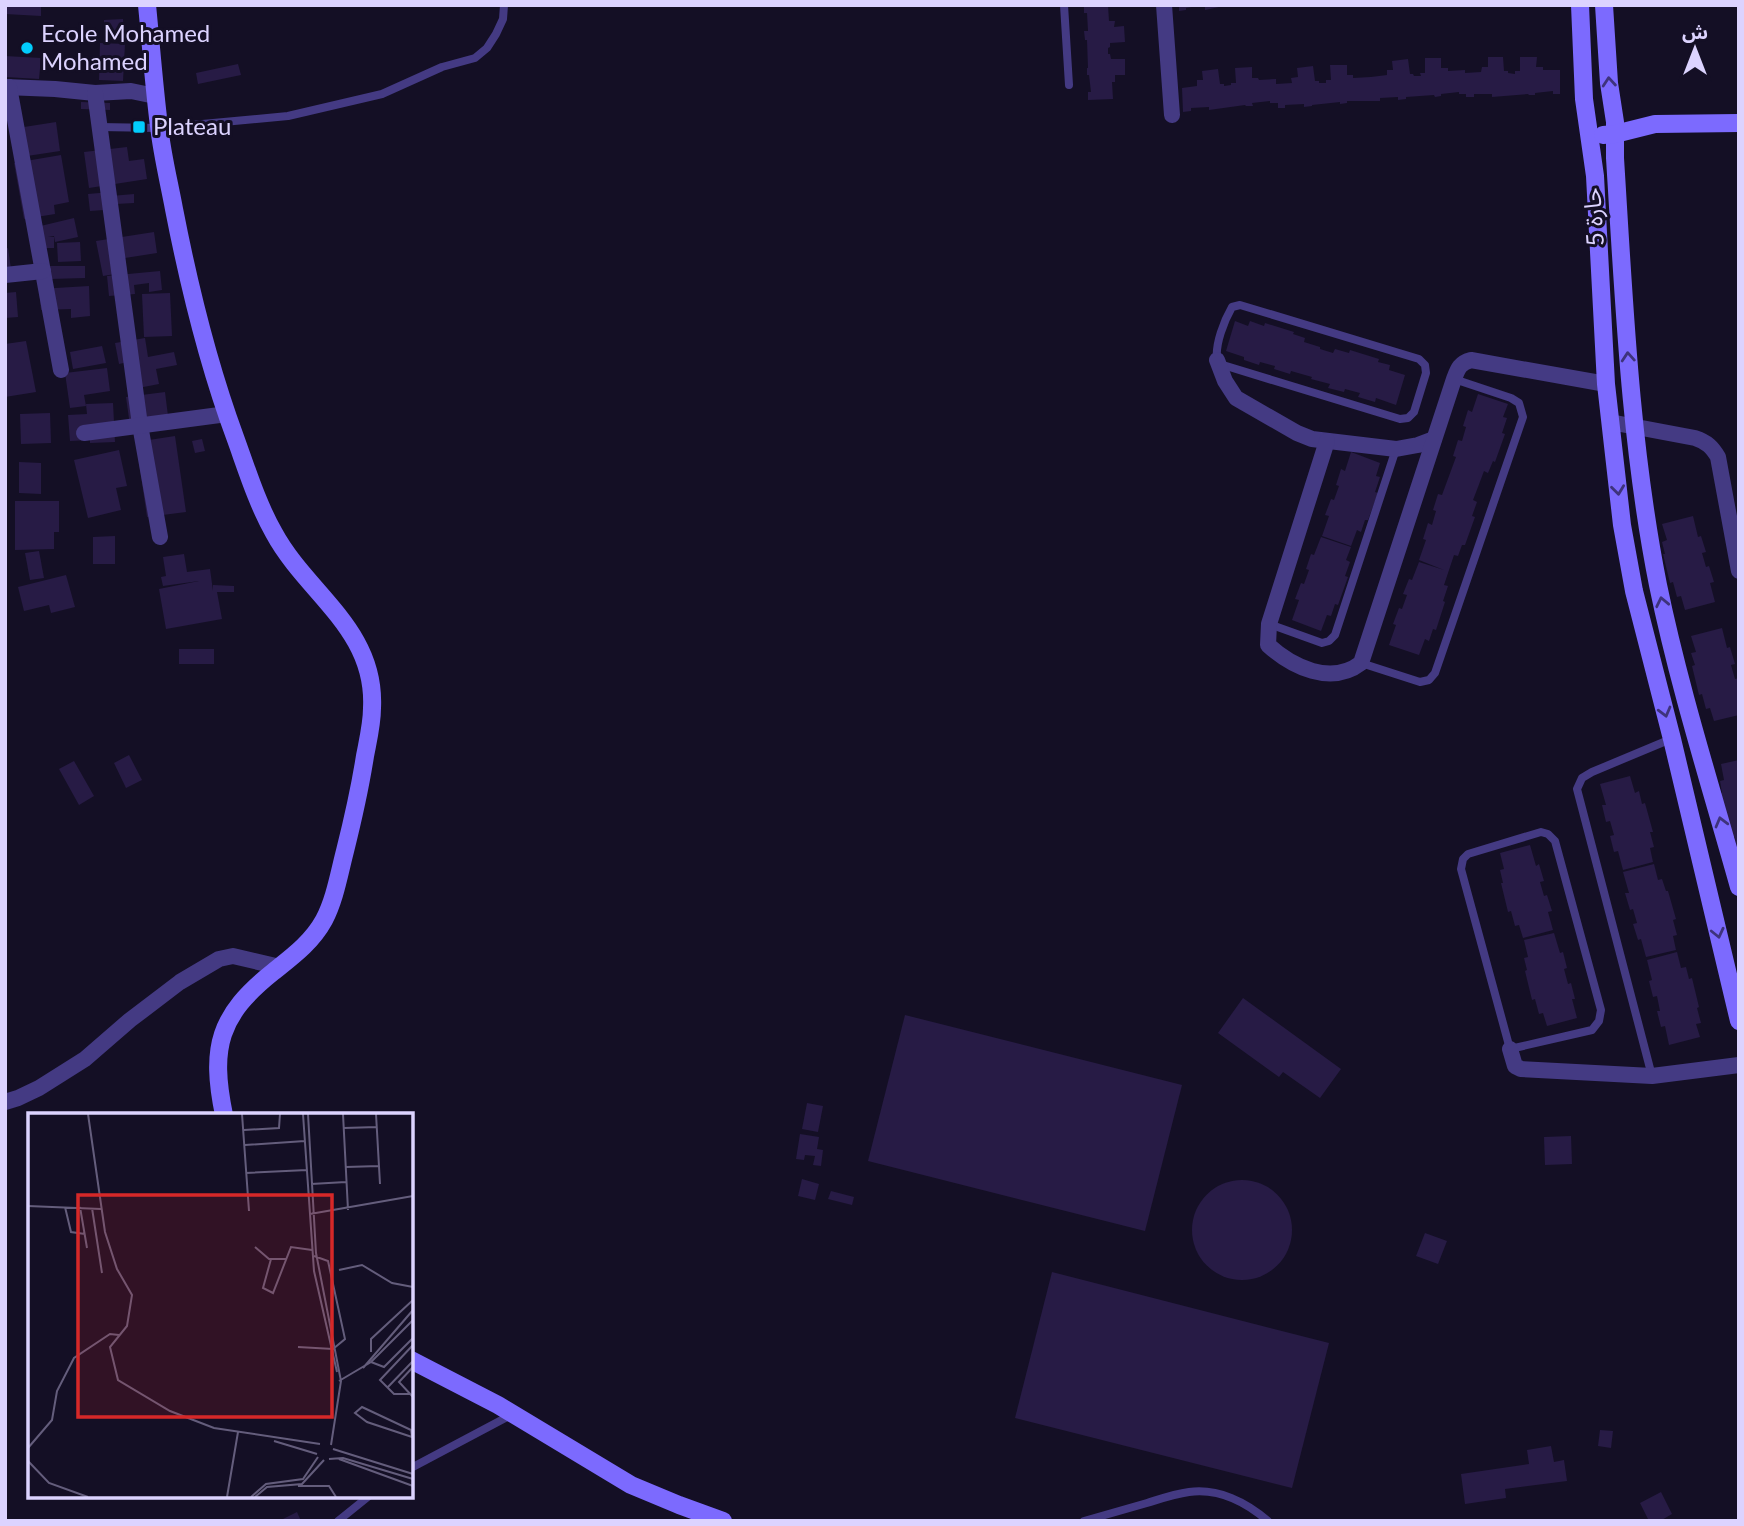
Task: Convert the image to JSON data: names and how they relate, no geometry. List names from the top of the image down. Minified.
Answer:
{"streets":{"street":["حارة 5"]},"places":{"other":["Ecole Mohamed Mohamed"],"transit":["Plateau"]},"north":"top"}
